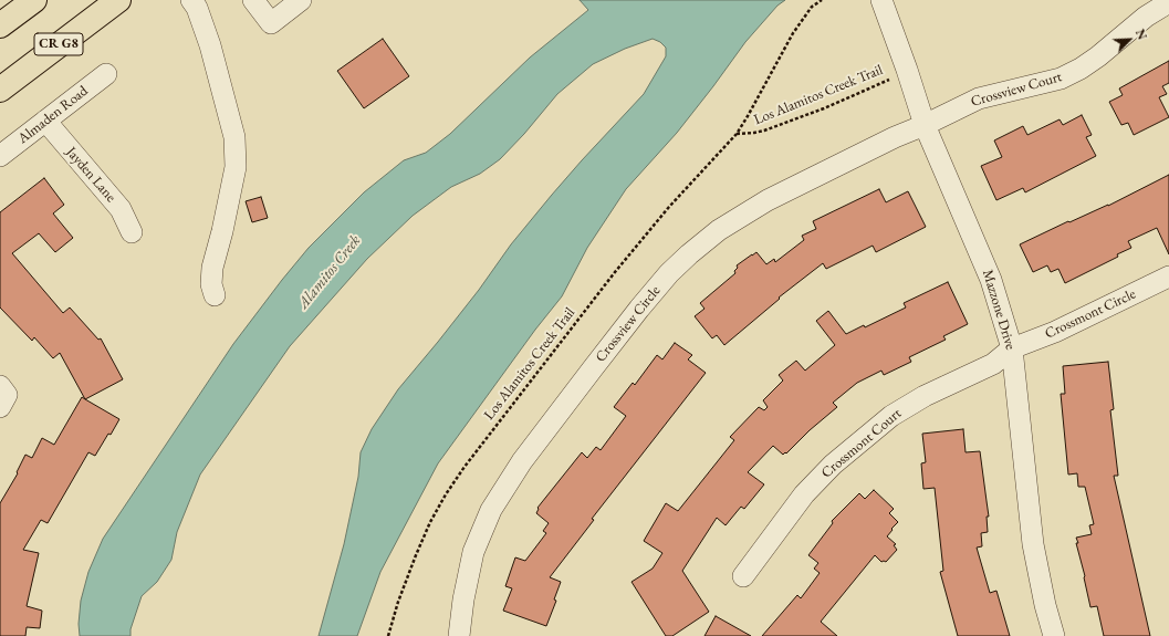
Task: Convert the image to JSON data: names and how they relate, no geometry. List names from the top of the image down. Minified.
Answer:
{"streets":{"main road":["CR G8"],"street":["Crossview Court","Almaden Road","Jayden Lane","Mazzone Drive","Crossmont Circle","Crossview Circle","Crossmont Court"],"path":["Los Alamitos Creek Trail"]},"crossings":[["Crossview Court","Mazzone Drive"],["Crossview Court","Crossview Circle"],["Los Alamitos Creek Trail","Mazzone Drive"],["Almaden Road","Jayden Lane"],["Mazzone Drive","Crossmont Circle"],["Mazzone Drive","Crossview Circle"],["Mazzone Drive","Crossmont Court"],["Crossmont Circle","Crossmont Court"]],"water":["Alamitos Creek"],"north":"top right"}
